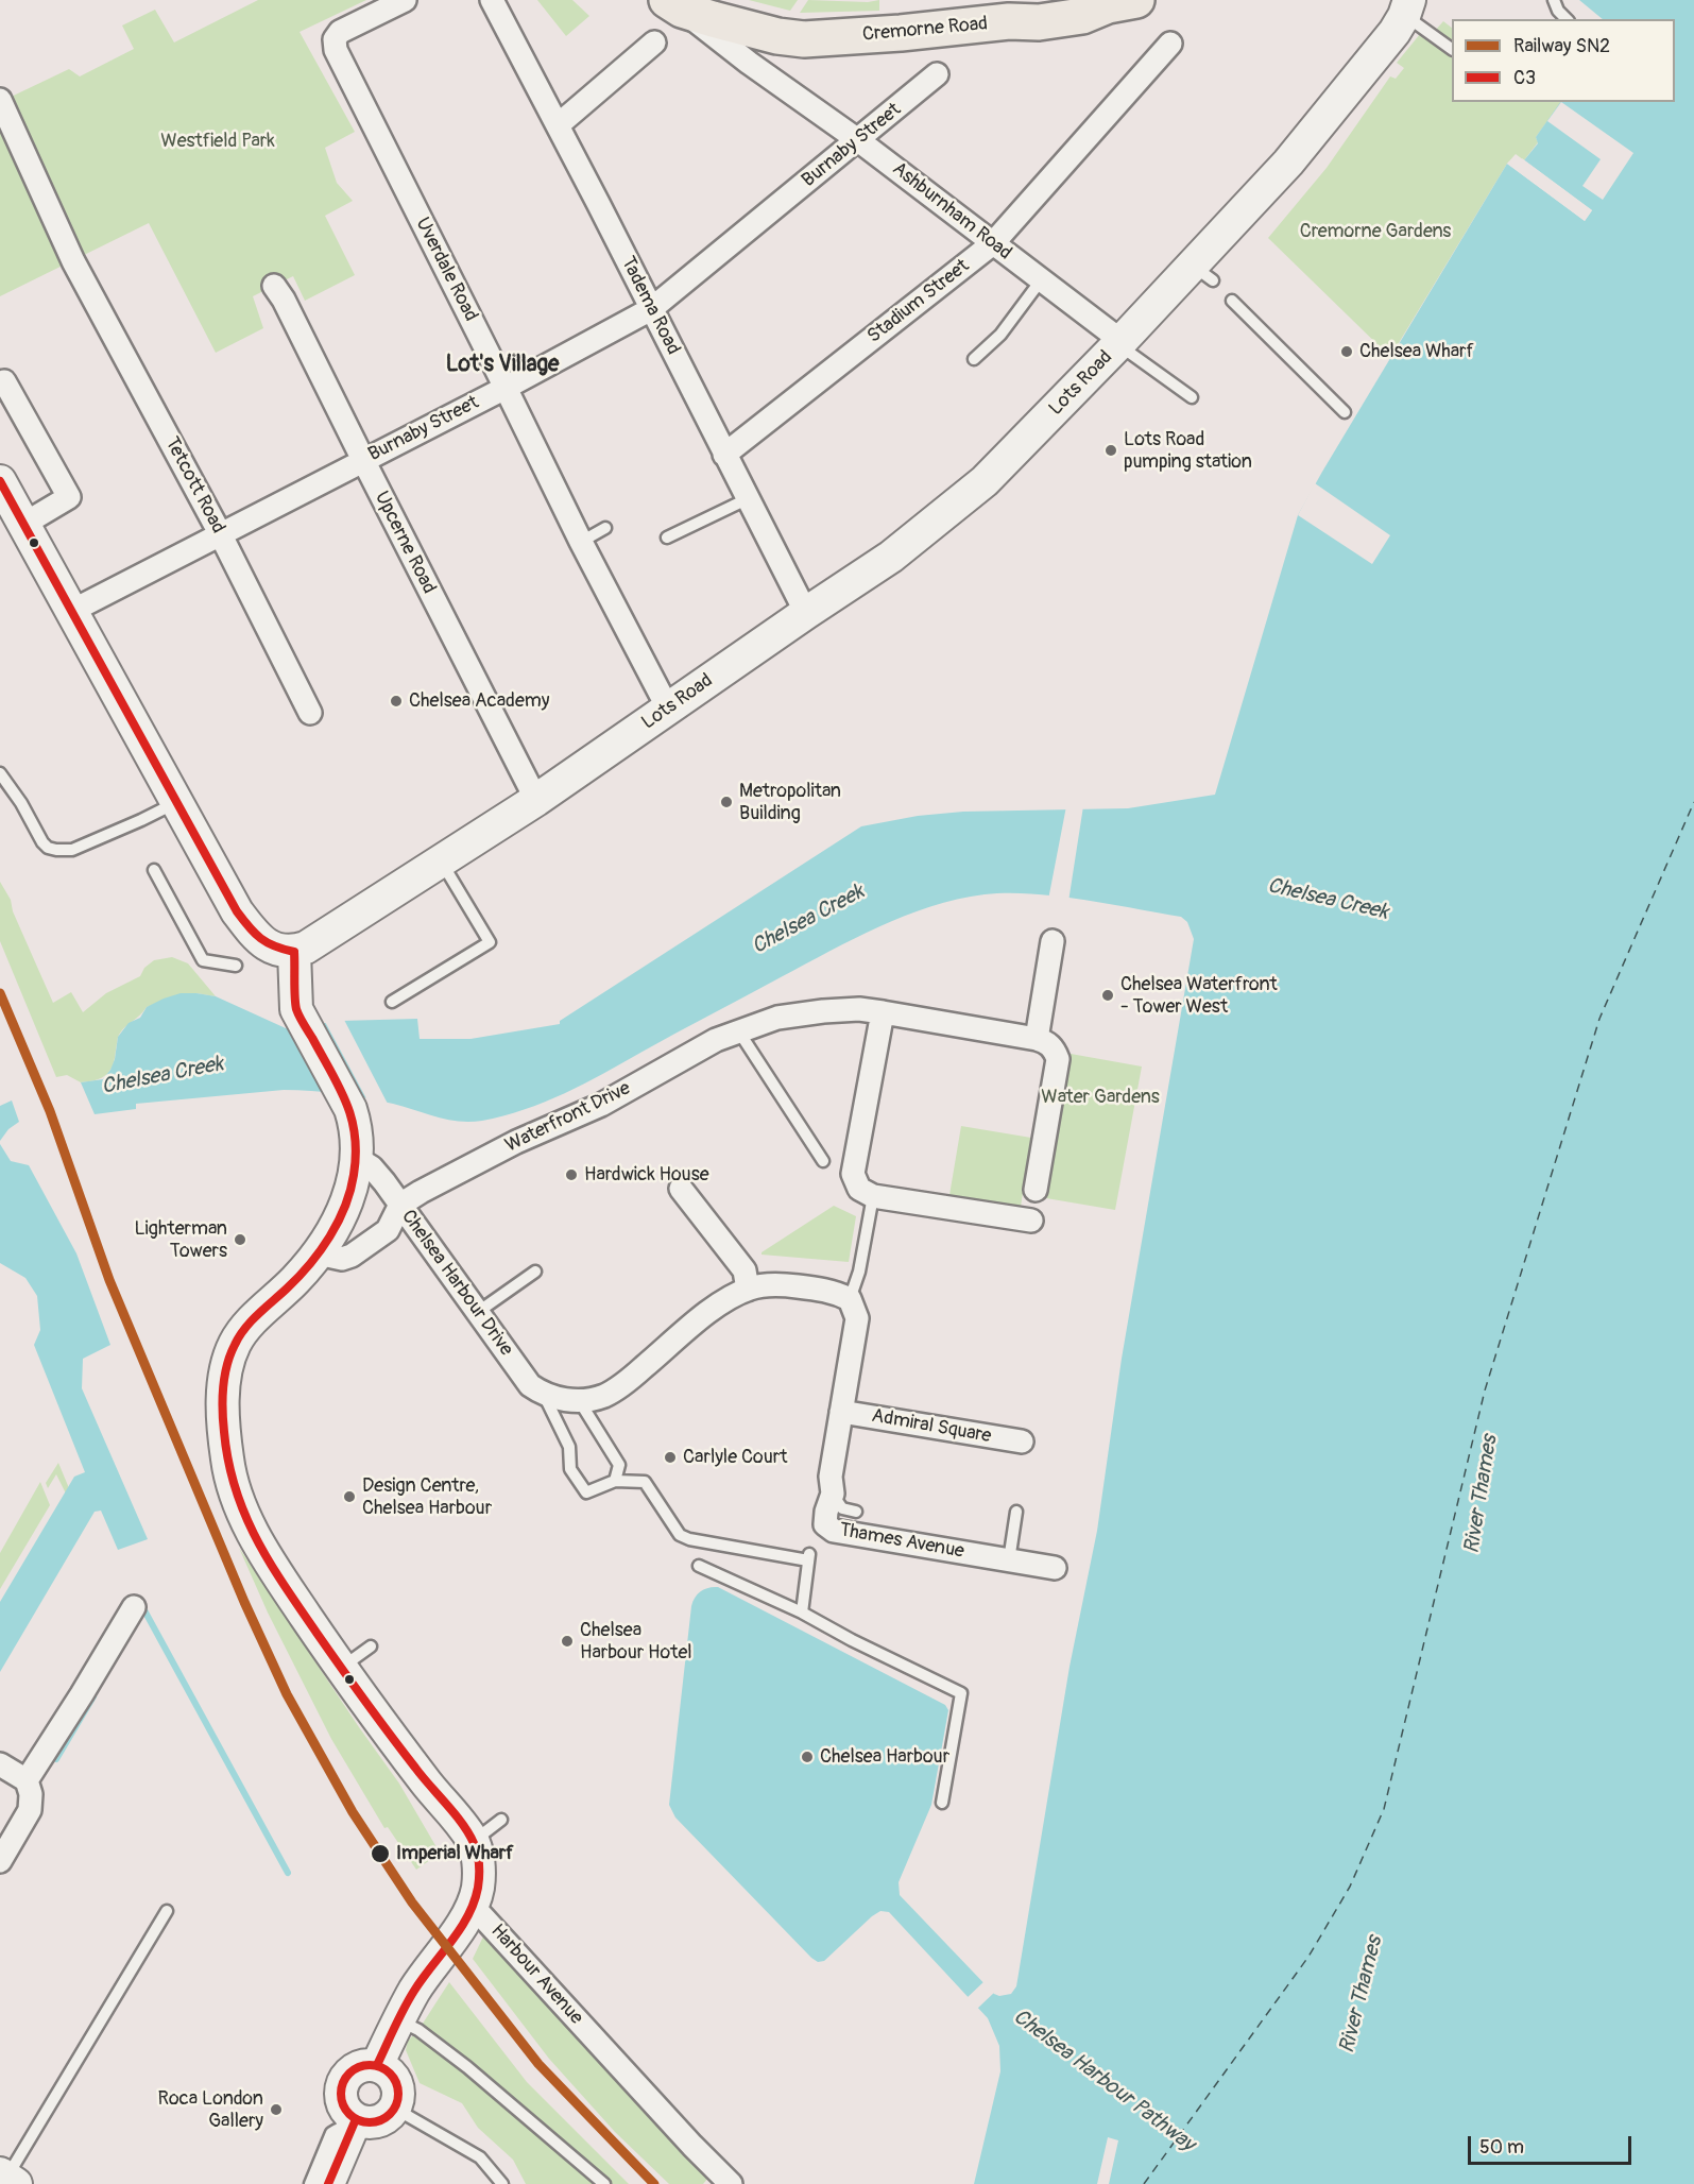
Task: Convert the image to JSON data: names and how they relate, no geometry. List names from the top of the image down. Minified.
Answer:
{"streets":{"highway":["Cremorne Road"],"street":["Burnaby Street","Ashburnham Road","Uverdale Road","Stadium Street","Tadema Road","Lots Road","Tetcott Road","Upcerne Road","Waterfront Drive","Chelsea Harbour Drive","Admiral Square","Thames Avenue","Harbour Avenue"]},"crossings":[["Cremorne Road","Ashburnham Road"],["Burnaby Street","Ashburnham Road"],["Burnaby Street","Uverdale Road"],["Burnaby Street","Tadema Road"],["Burnaby Street","Tetcott Road"],["Burnaby Street","Upcerne Road"],["Ashburnham Road","Stadium Street"],["Ashburnham Road","Lots Road"],["Uverdale Road","Lots Road"],["Stadium Street","Tadema Road"],["Tadema Road","Lots Road"],["Lots Road","Upcerne Road"],["Waterfront Drive","Chelsea Harbour Drive"],["Admiral Square","Thames Avenue"]],"districts":["Lot's Village"],"water":["Chelsea Creek","River Thames","Chelsea Harbour Pathway"],"parks":["Westfield Park","Cremorne Gardens","Water Gardens"],"places":["Chelsea Wharf","Lots Road pumping station","Chelsea Academy","Metropolitan Building","Chelsea Waterfront - Tower West","Hardwick House","Lighterman Towers","Carlyle Court","Design Centre, Chelsea Harbour","Chelsea Harbour Hotel","Chelsea Harbour","Imperial Wharf","Roca London Gallery"],"lines":["transit line C3","rail line SN2"],"legend":["Railway SN2","C3"],"scale_bar":"50 m"}
